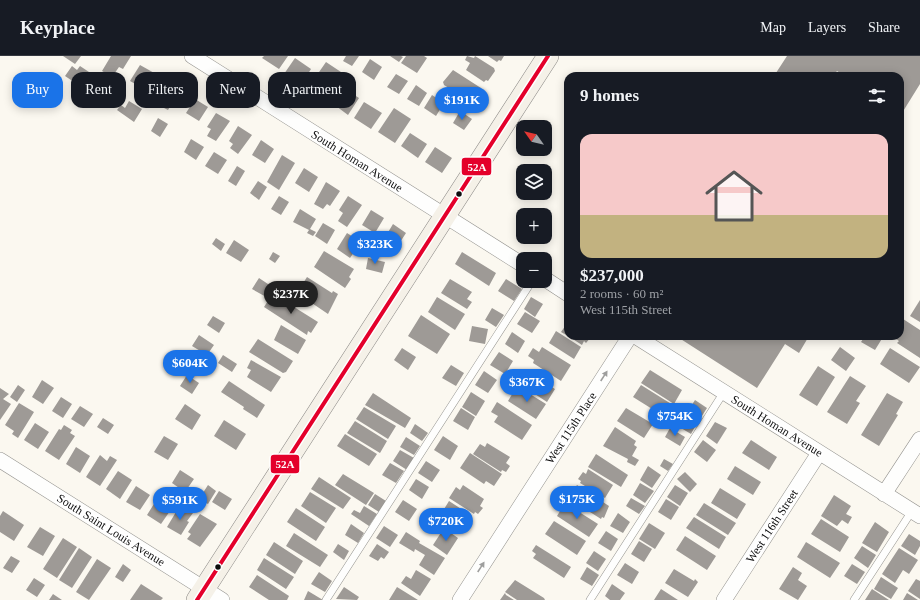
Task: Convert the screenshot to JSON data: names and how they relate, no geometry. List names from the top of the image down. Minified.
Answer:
{"streets":{"street":["South Homan Avenue","West 115th Place","West 116th Street","South Saint Louis Avenue"]},"crossings":[["South Homan Avenue","West 116th Street"]],"one_way":["West 115th Place"],"lines":["transit line 52A"],"north":"top left","page":{"header":"Keyplace","nav":["Map","Layers","Share"],"chip":["Buy","Rent","Filters","New","Apartment"],"heading":"9 homes","price":["$191K","$323K","$237K","$604K","$367K","$754K","$175K","$591K","$720K"],"map_buttons":["+","−"],"list":[{"name":"$237,000","note":"2 rooms · 60 m² · West 115th Street"}]}}
